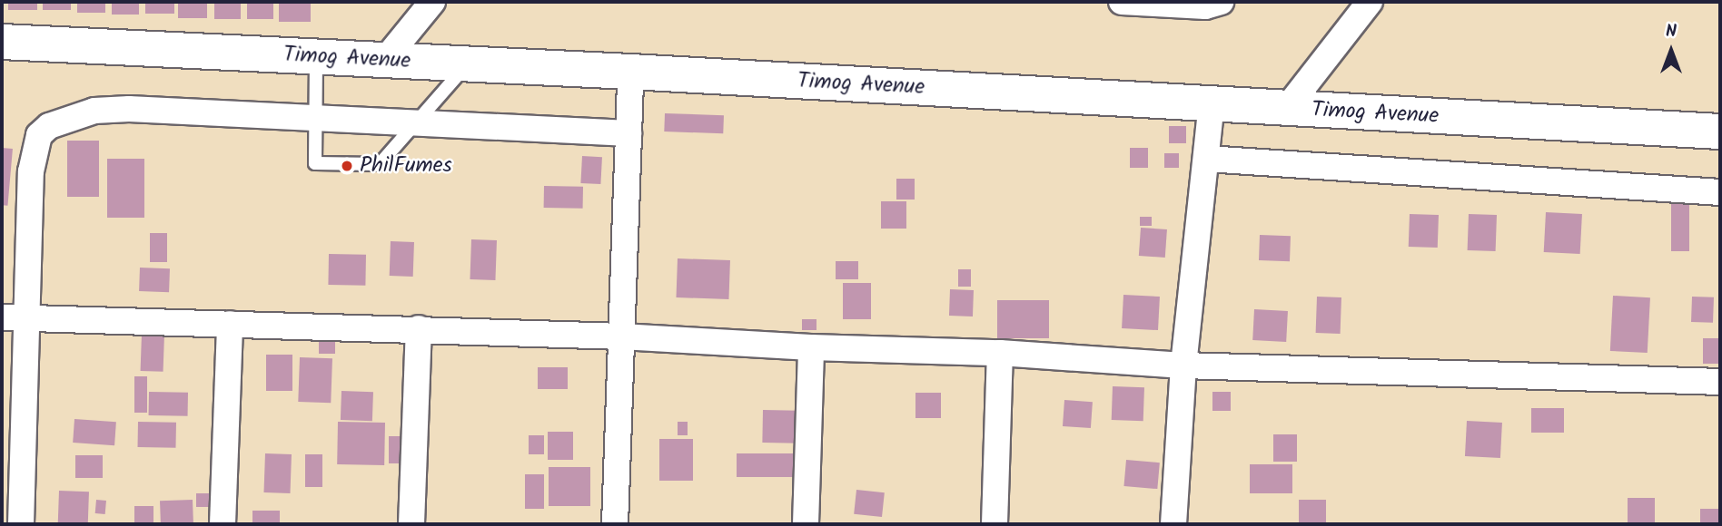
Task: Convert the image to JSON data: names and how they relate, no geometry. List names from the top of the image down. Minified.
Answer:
{"streets":{"main road":["Timog Avenue"]},"places":["PhilFumes"],"north":"top"}
